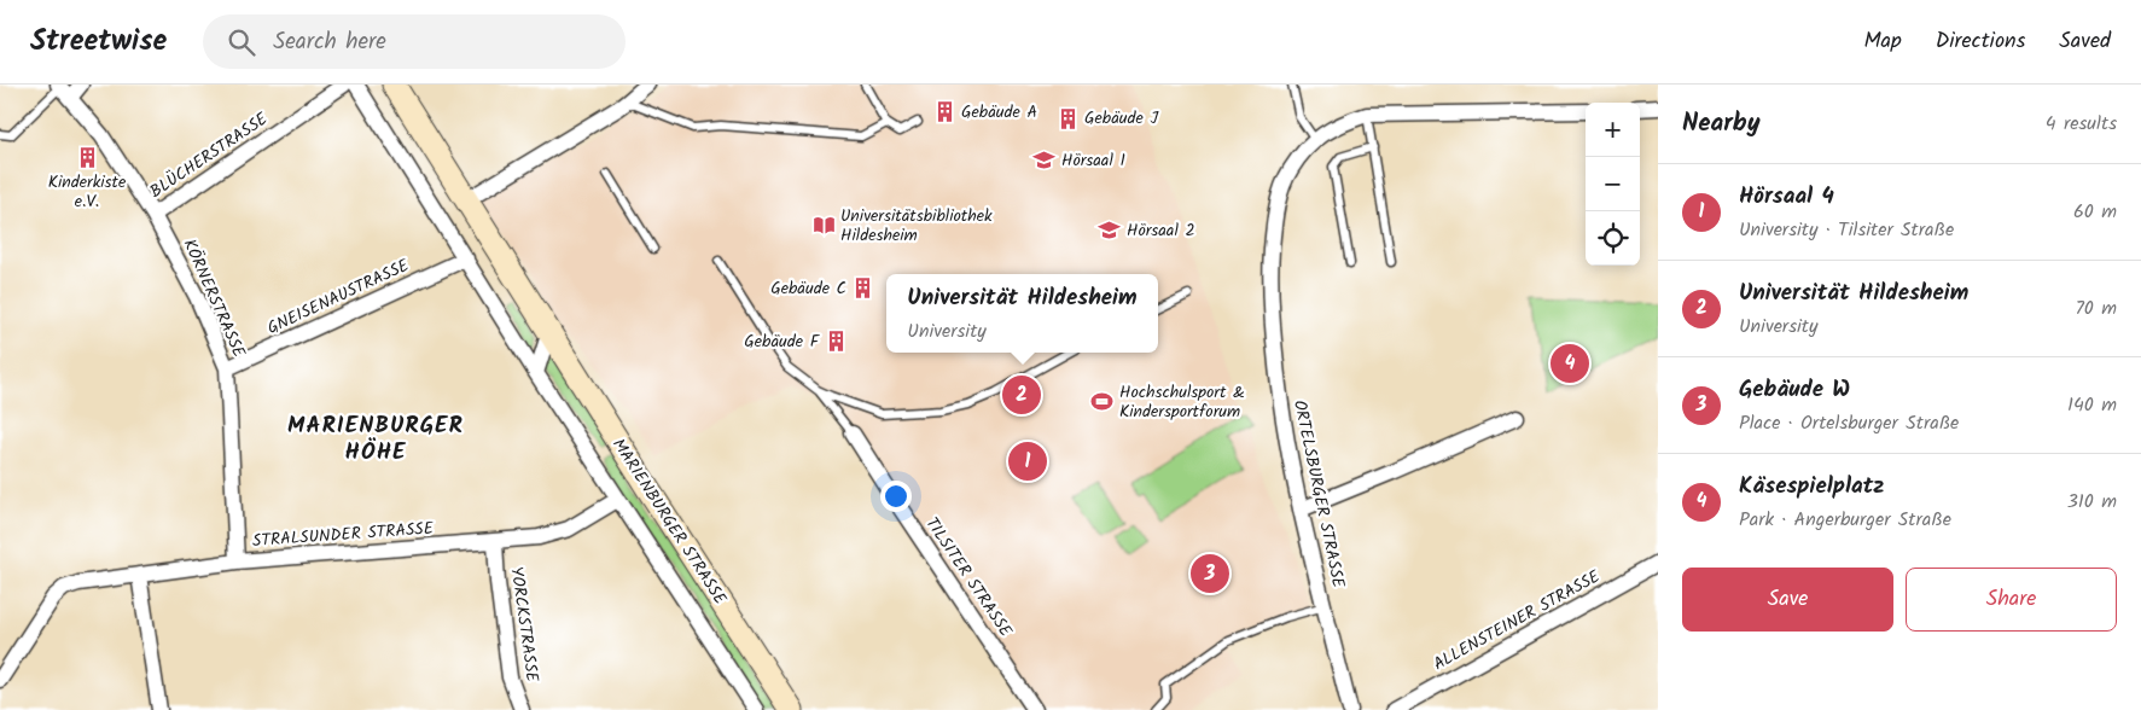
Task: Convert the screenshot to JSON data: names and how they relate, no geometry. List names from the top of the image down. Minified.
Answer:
{"streets":{"main road":["MARIENBURGER STRASSE"],"street":["BLÜCHERSTRASSE","GNEISENAUSTRASSE","KÖRNERSTRASSE","ORTELSBURGER STRASSE","STRALSUNDER STRASSE","TILSITER STRASSE","ALLENSTEINER STRASSE","YORCKSTRASSE"]},"crossings":[["BLÜCHERSTRASSE","KÖRNERSTRASSE"],["GNEISENAUSTRASSE","KÖRNERSTRASSE"],["GNEISENAUSTRASSE","MARIENBURGER STRASSE"],["KÖRNERSTRASSE","STRALSUNDER STRASSE"],["MARIENBURGER STRASSE","STRALSUNDER STRASSE"],["STRALSUNDER STRASSE","YORCKSTRASSE"]],"districts":["MARIENBURGER HÖHE"],"places":{"building":["Gebäude A","Gebäude J","Kinderkiste e.V.","Gebäude C","Gebäude F"],"school or university":["Hörsaal 1","Hörsaal 2"],"library":["Universitätsbibliothek Hildesheim"],"sports":["Hochschulsport & Kindersportforum"]},"page":{"header":"Streetwise","search":"Search here","nav":["Map","Directions","Saved"],"heading":["Nearby","4 results"],"map_buttons":["+","−"],"list":[{"mark":"1","name":"Hörsaal 4","note":"University · Tilsiter Straße","value":"60 m"},{"mark":"2","name":"Universität Hildesheim","note":"University","value":"70 m"},{"mark":"3","name":"Gebäude W","note":"Place · Ortelsburger Straße","value":"140 m"},{"mark":"4","name":"Käsespielplatz","note":"Park · Angerburger Straße","value":"310 m"}],"popup":["Universität Hildesheim","University"],"pins":["4","2","1","3"],"buttons":["Save","Share"]}}
